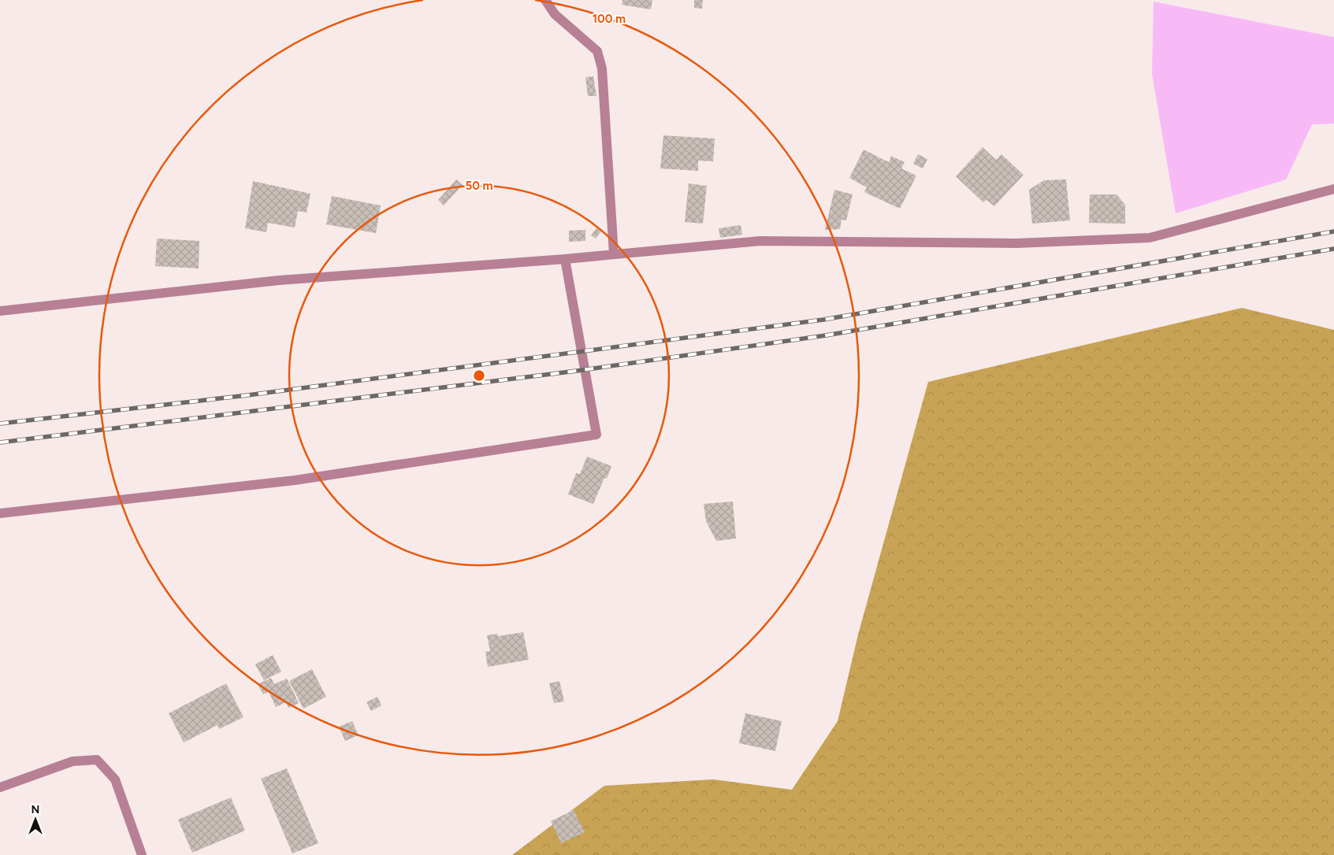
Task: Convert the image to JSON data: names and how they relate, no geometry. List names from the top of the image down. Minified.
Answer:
{"north":"top","rings":["100 m","50 m"]}
